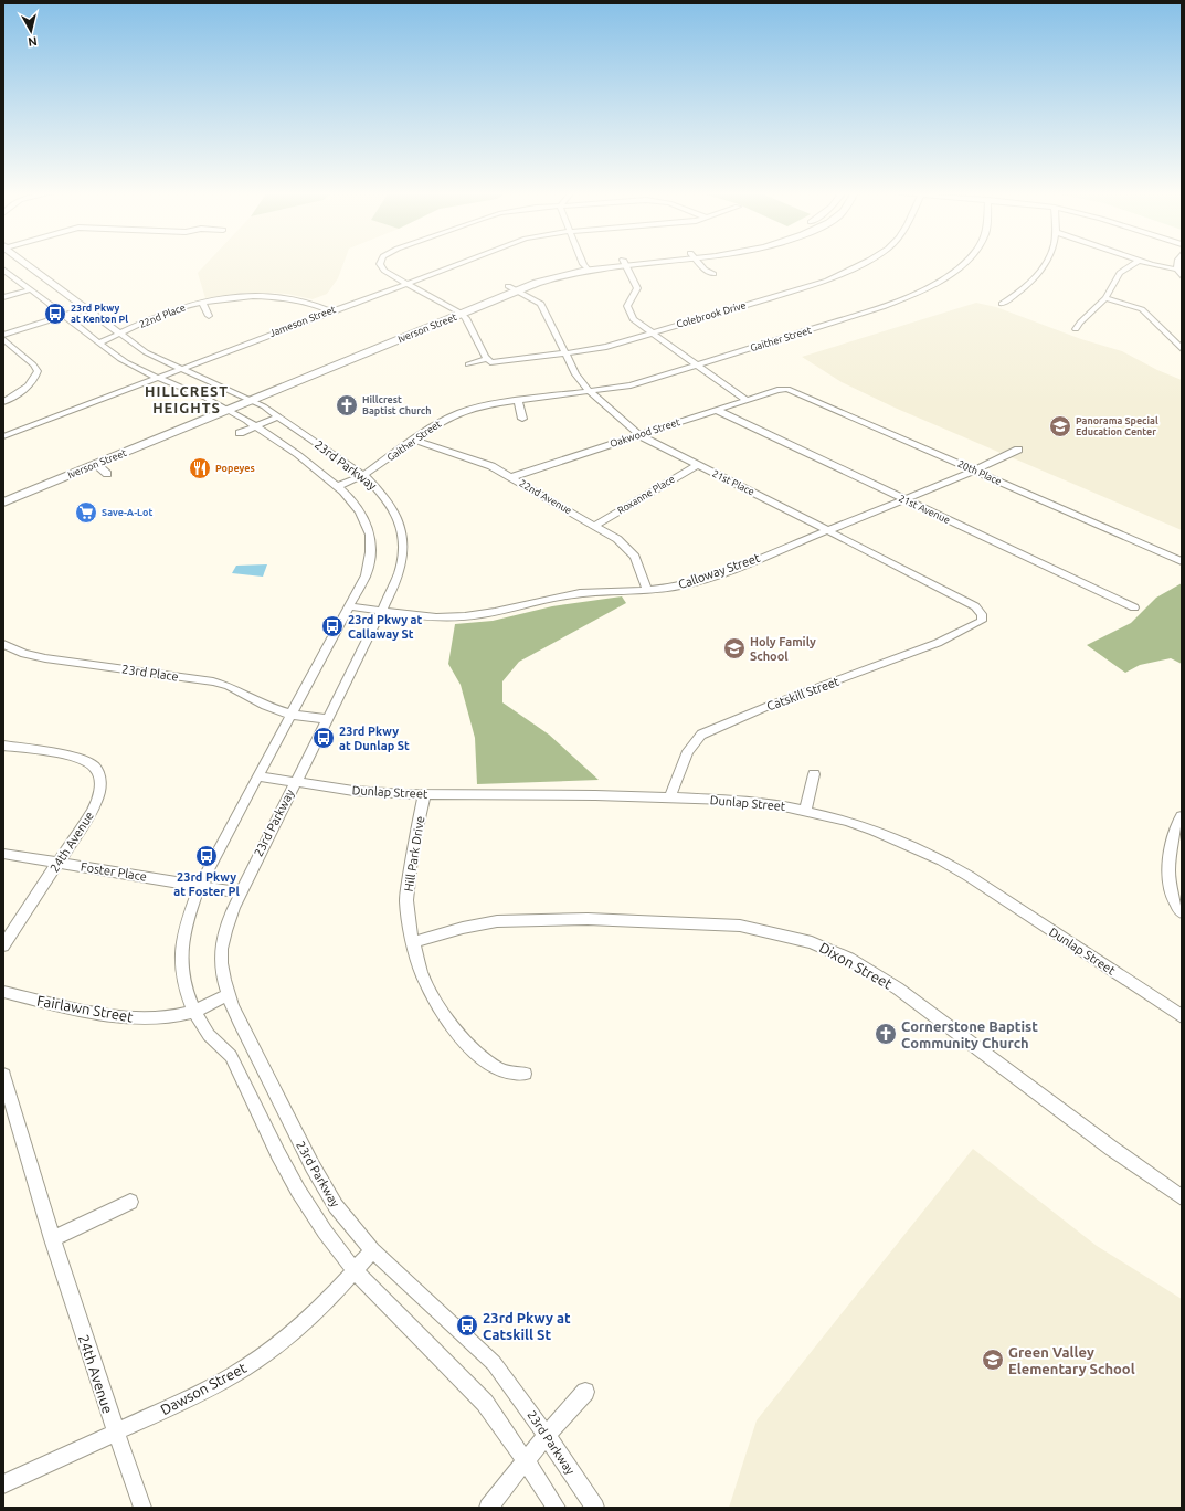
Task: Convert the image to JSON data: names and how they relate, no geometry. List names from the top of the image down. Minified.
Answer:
{"streets":{"main road":["Iverson Street"],"street":["Colebrook Drive","22nd Place","Jameson Street","Gaither Street","Oakwood Street","23rd Parkway","20th Place","21st Place","Roxanne Place","22nd Avenue","21st Avenue","Calloway Street","23rd Place","Catskill Street","Dunlap Street","24th Avenue","Hill Park Drive","Foster Place","Dixon Street","Fairlawn Street","Dawson Street"]},"crossings":[["Colebrook Drive","21st Place"],["22nd Place","Jameson Street"],["22nd Place","23rd Parkway"],["Jameson Street","23rd Parkway"],["Iverson Street","23rd Parkway"],["Iverson Street","21st Place"],["Gaither Street","23rd Parkway"],["Gaither Street","21st Place"],["Gaither Street","22nd Avenue"],["Oakwood Street","20th Place"],["Oakwood Street","21st Place"],["Oakwood Street","22nd Avenue"],["Oakwood Street","21st Avenue"],["23rd Parkway","Calloway Street"],["23rd Parkway","23rd Place"],["23rd Parkway","Dunlap Street"],["23rd Parkway","Foster Place"],["23rd Parkway","Fairlawn Street"],["23rd Parkway","Dawson Street"],["20th Place","Calloway Street"],["21st Place","Roxanne Place"],["21st Place","Calloway Street"],["21st Place","Catskill Street"],["Roxanne Place","22nd Avenue"],["22nd Avenue","Calloway Street"],["21st Avenue","Calloway Street"],["Catskill Street","Dunlap Street"],["Dunlap Street","Hill Park Drive"],["24th Avenue","Foster Place"],["24th Avenue","Dawson Street"],["Hill Park Drive","Dixon Street"]],"districts":["HILLCREST HEIGHTS"],"places":{"bus stop":["23rd Pkwy at Kenton Pl","23rd Pkwy at Callaway St","23rd Pkwy at Dunlap St","23rd Pkwy at Foster Pl","23rd Pkwy at Catskill St"],"church":["Hillcrest Baptist Church","Cornerstone Baptist Community Church"],"school or university":["Panorama Special Education Center","Holy Family School","Green Valley Elementary School"],"restaurant":["Popeyes"],"supermarket":["Save-A-Lot"]},"north":"bottom"}
